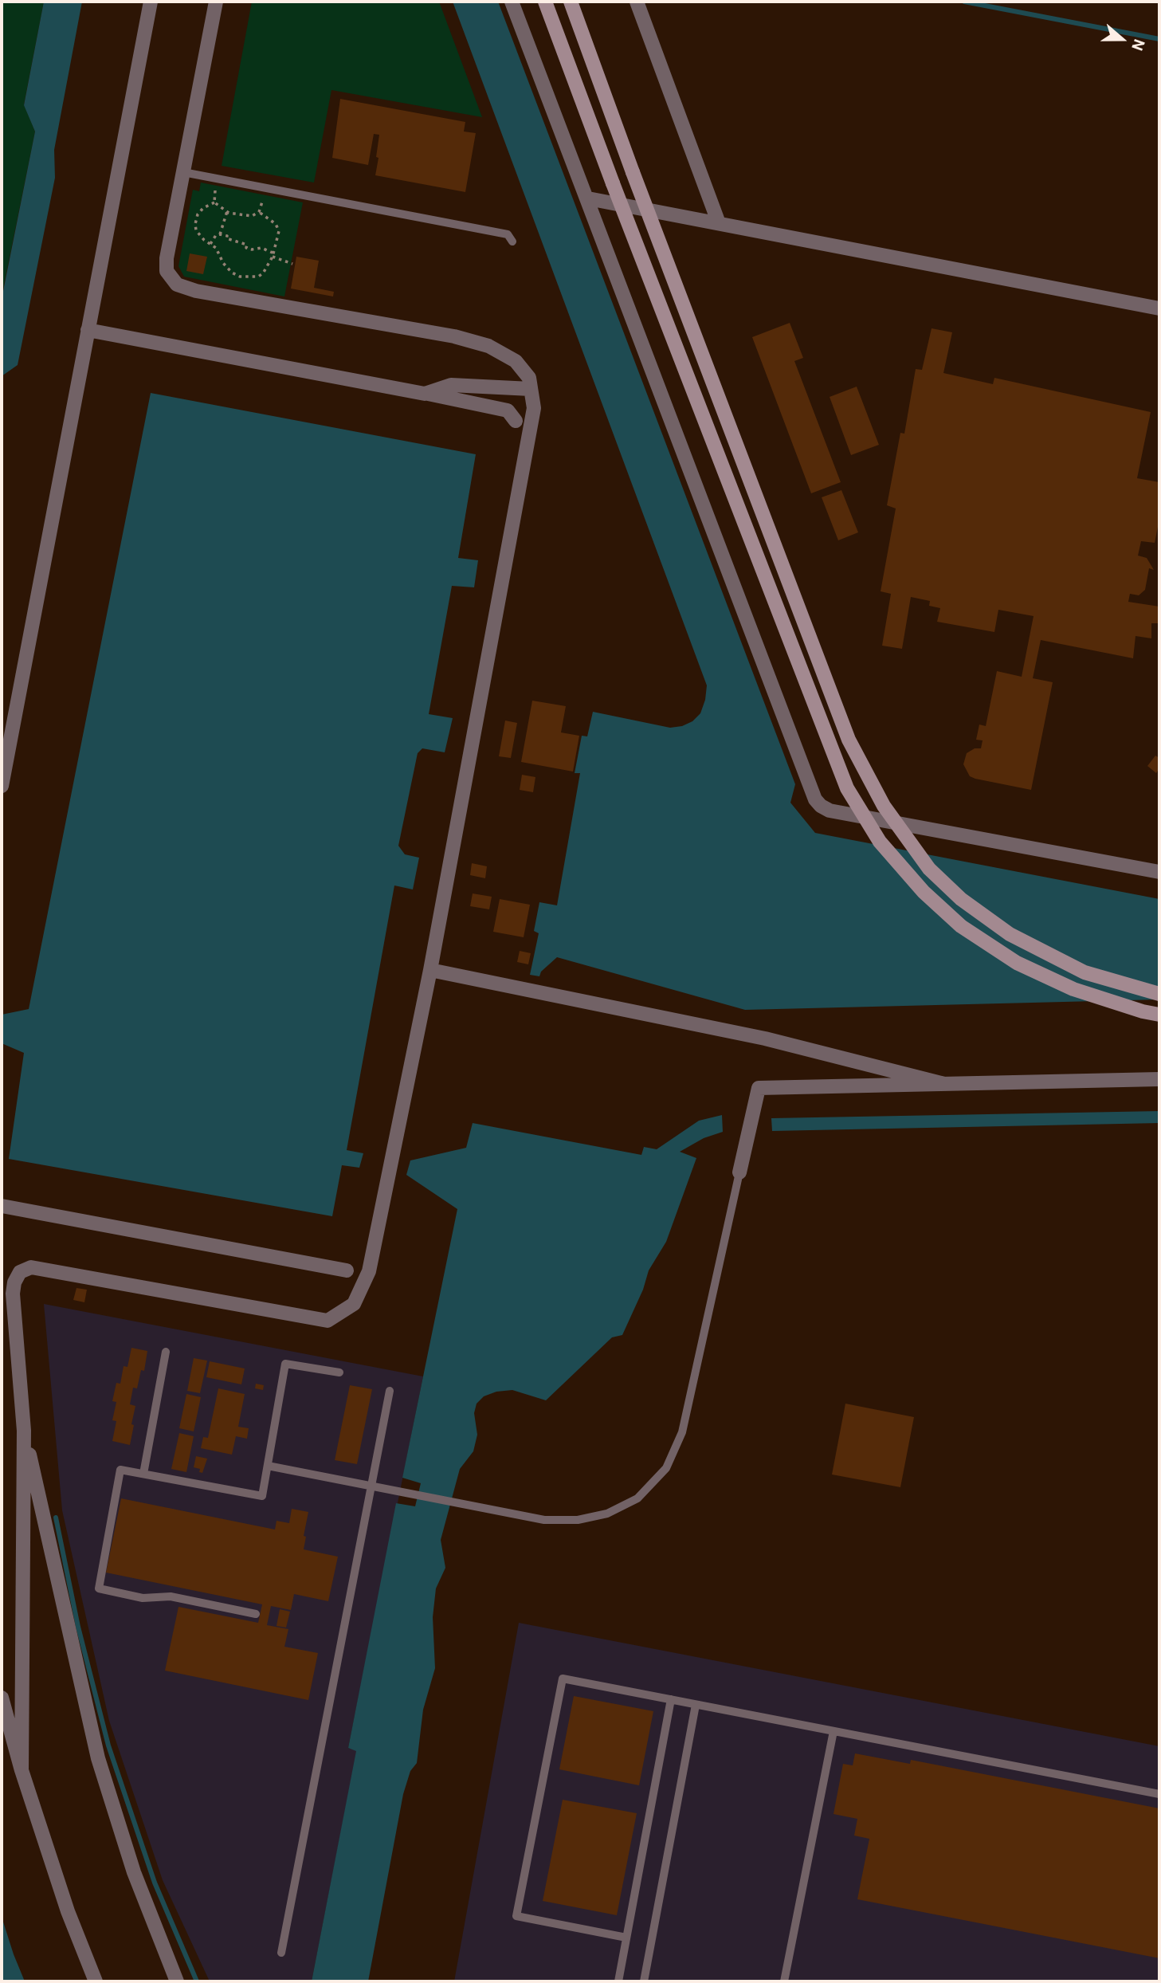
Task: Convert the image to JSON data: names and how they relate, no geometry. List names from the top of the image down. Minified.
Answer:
{"north":"right"}
